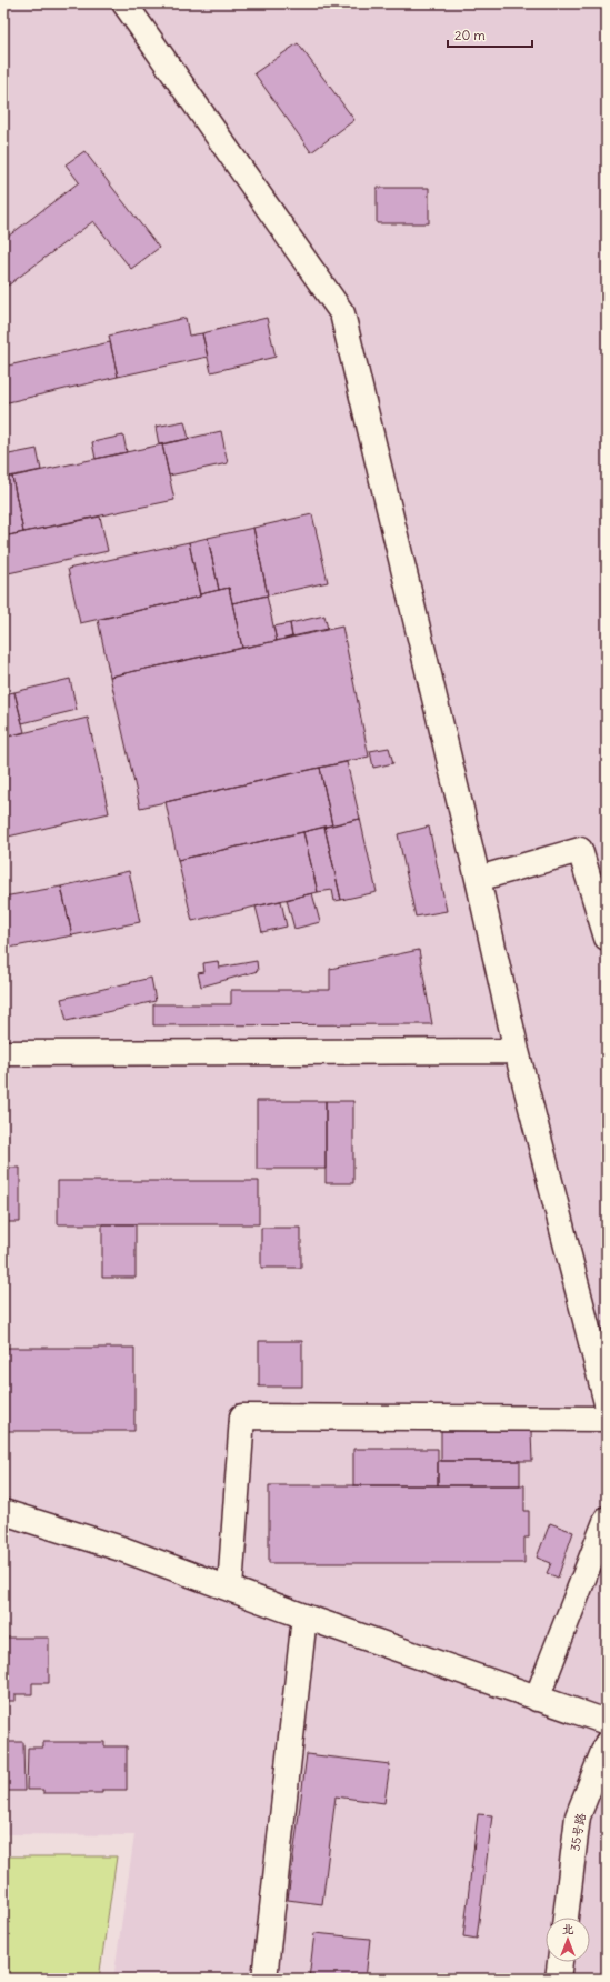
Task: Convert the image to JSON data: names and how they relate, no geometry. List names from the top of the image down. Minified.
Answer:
{"streets":{"street":["35号路"]},"scale_bar":"20 m","north":"top"}
